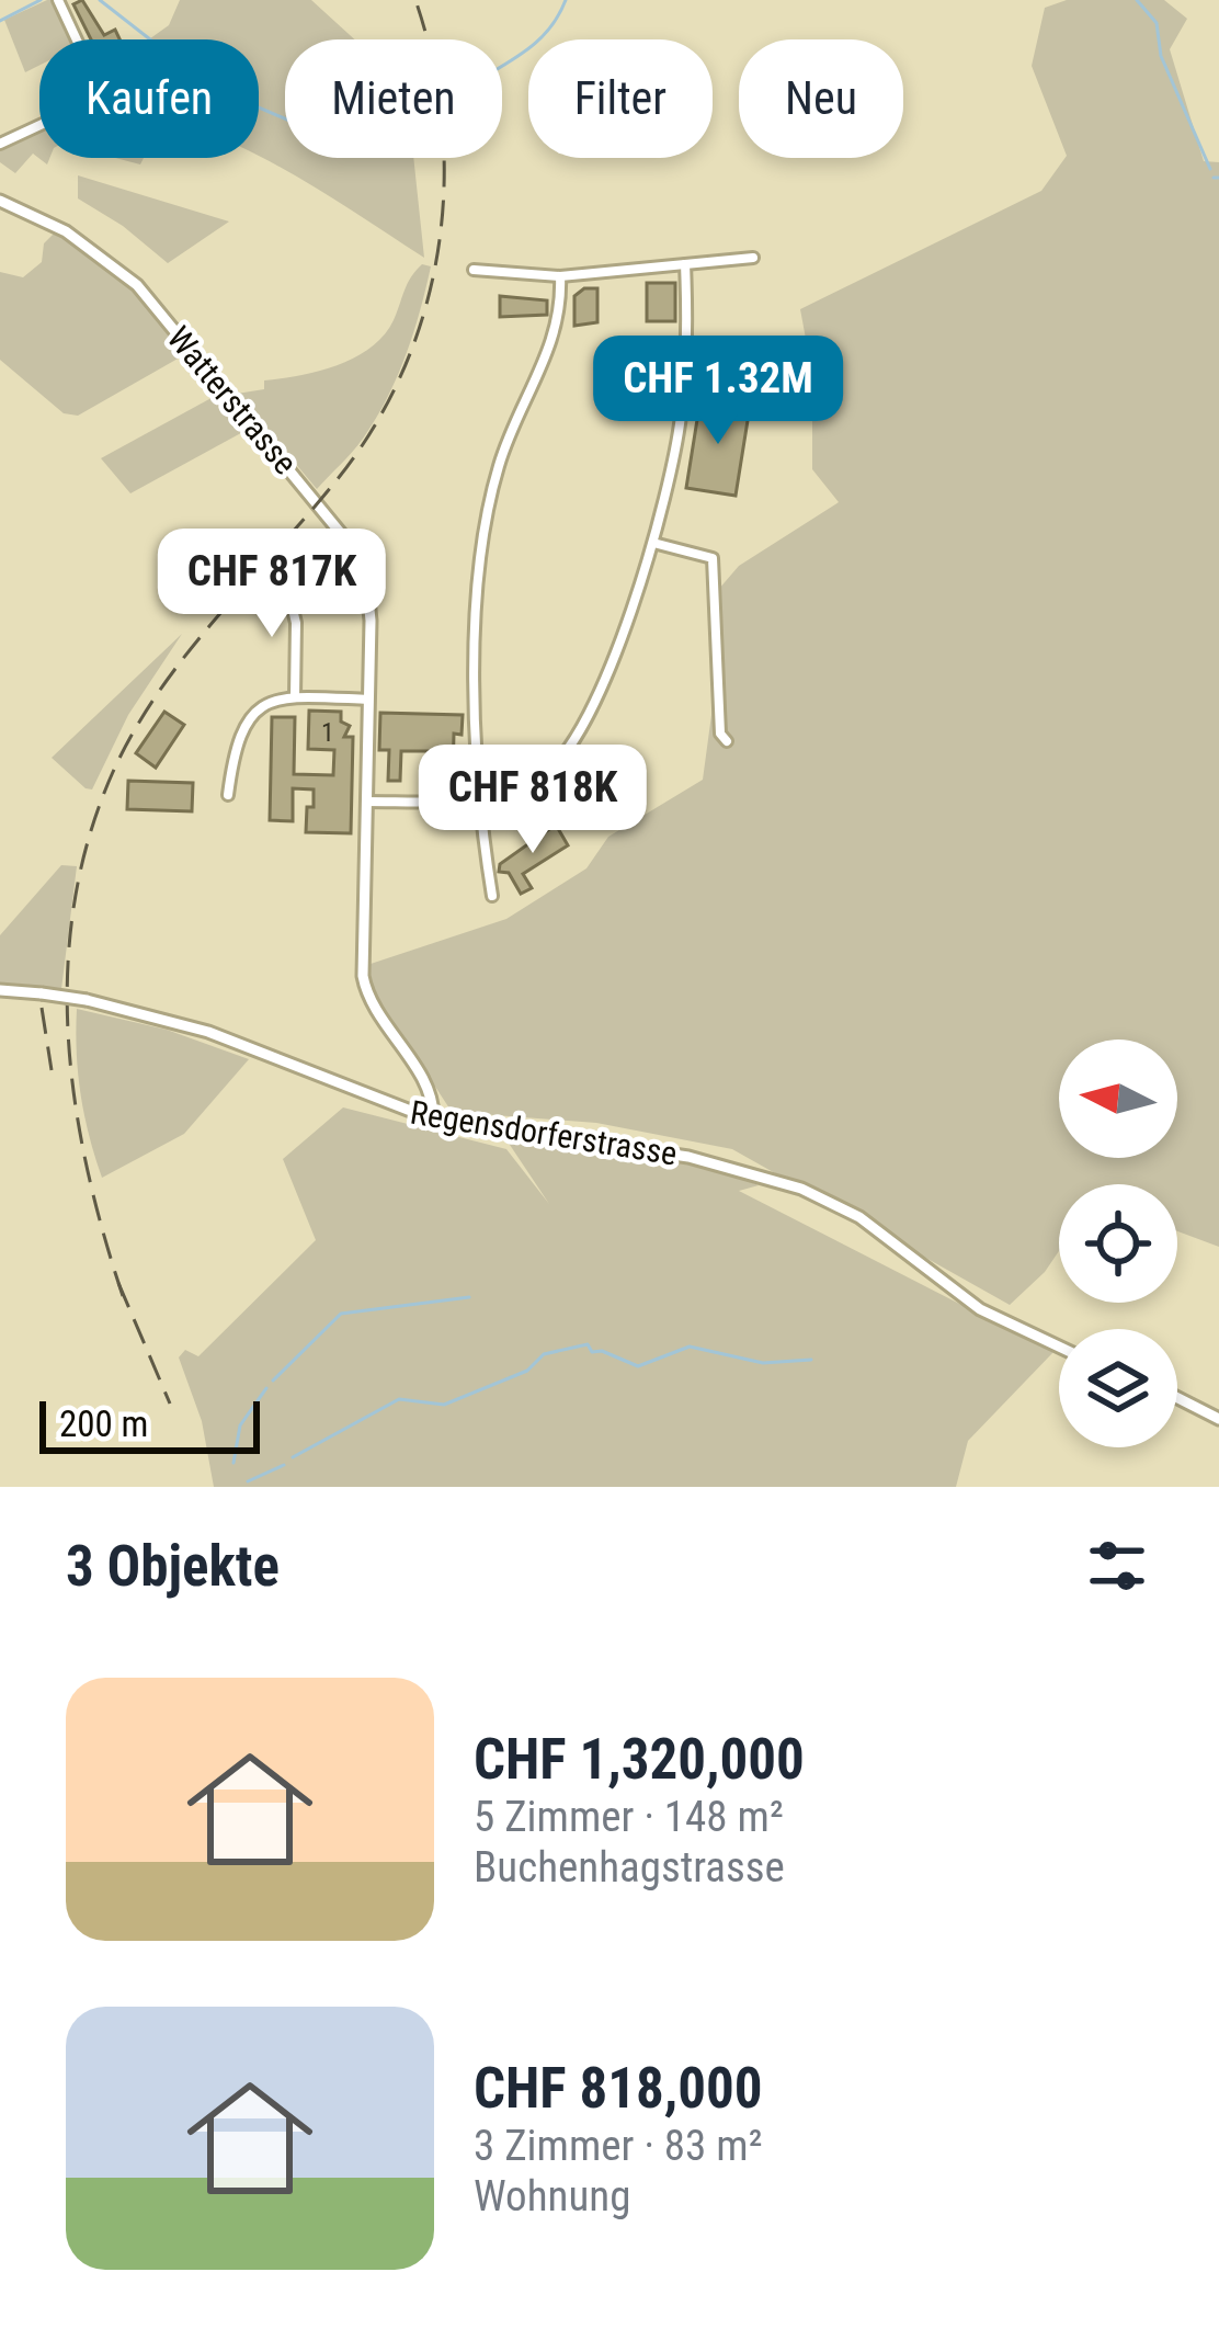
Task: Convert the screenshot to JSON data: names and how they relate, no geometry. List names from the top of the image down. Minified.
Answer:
{"streets":{"street":["Watterstrasse","Regensdorferstrasse"]},"crossings":[["Watterstrasse","Regensdorferstrasse"]],"house_numbers":["1"],"scale_bar":"200 m","north":"left","page":{"chip":["Kaufen","Mieten","Filter","Neu"],"price":["CHF 1.32M","CHF 817K","CHF 818K"],"scale":"200 m","heading":"3 Objekte","list":[{"name":"CHF 1,320,000","note":"5 Zimmer · 148 m² · Buchenhagstrasse"},{"name":"CHF 818,000","note":"3 Zimmer · 83 m² · Wohnung"}]}}
